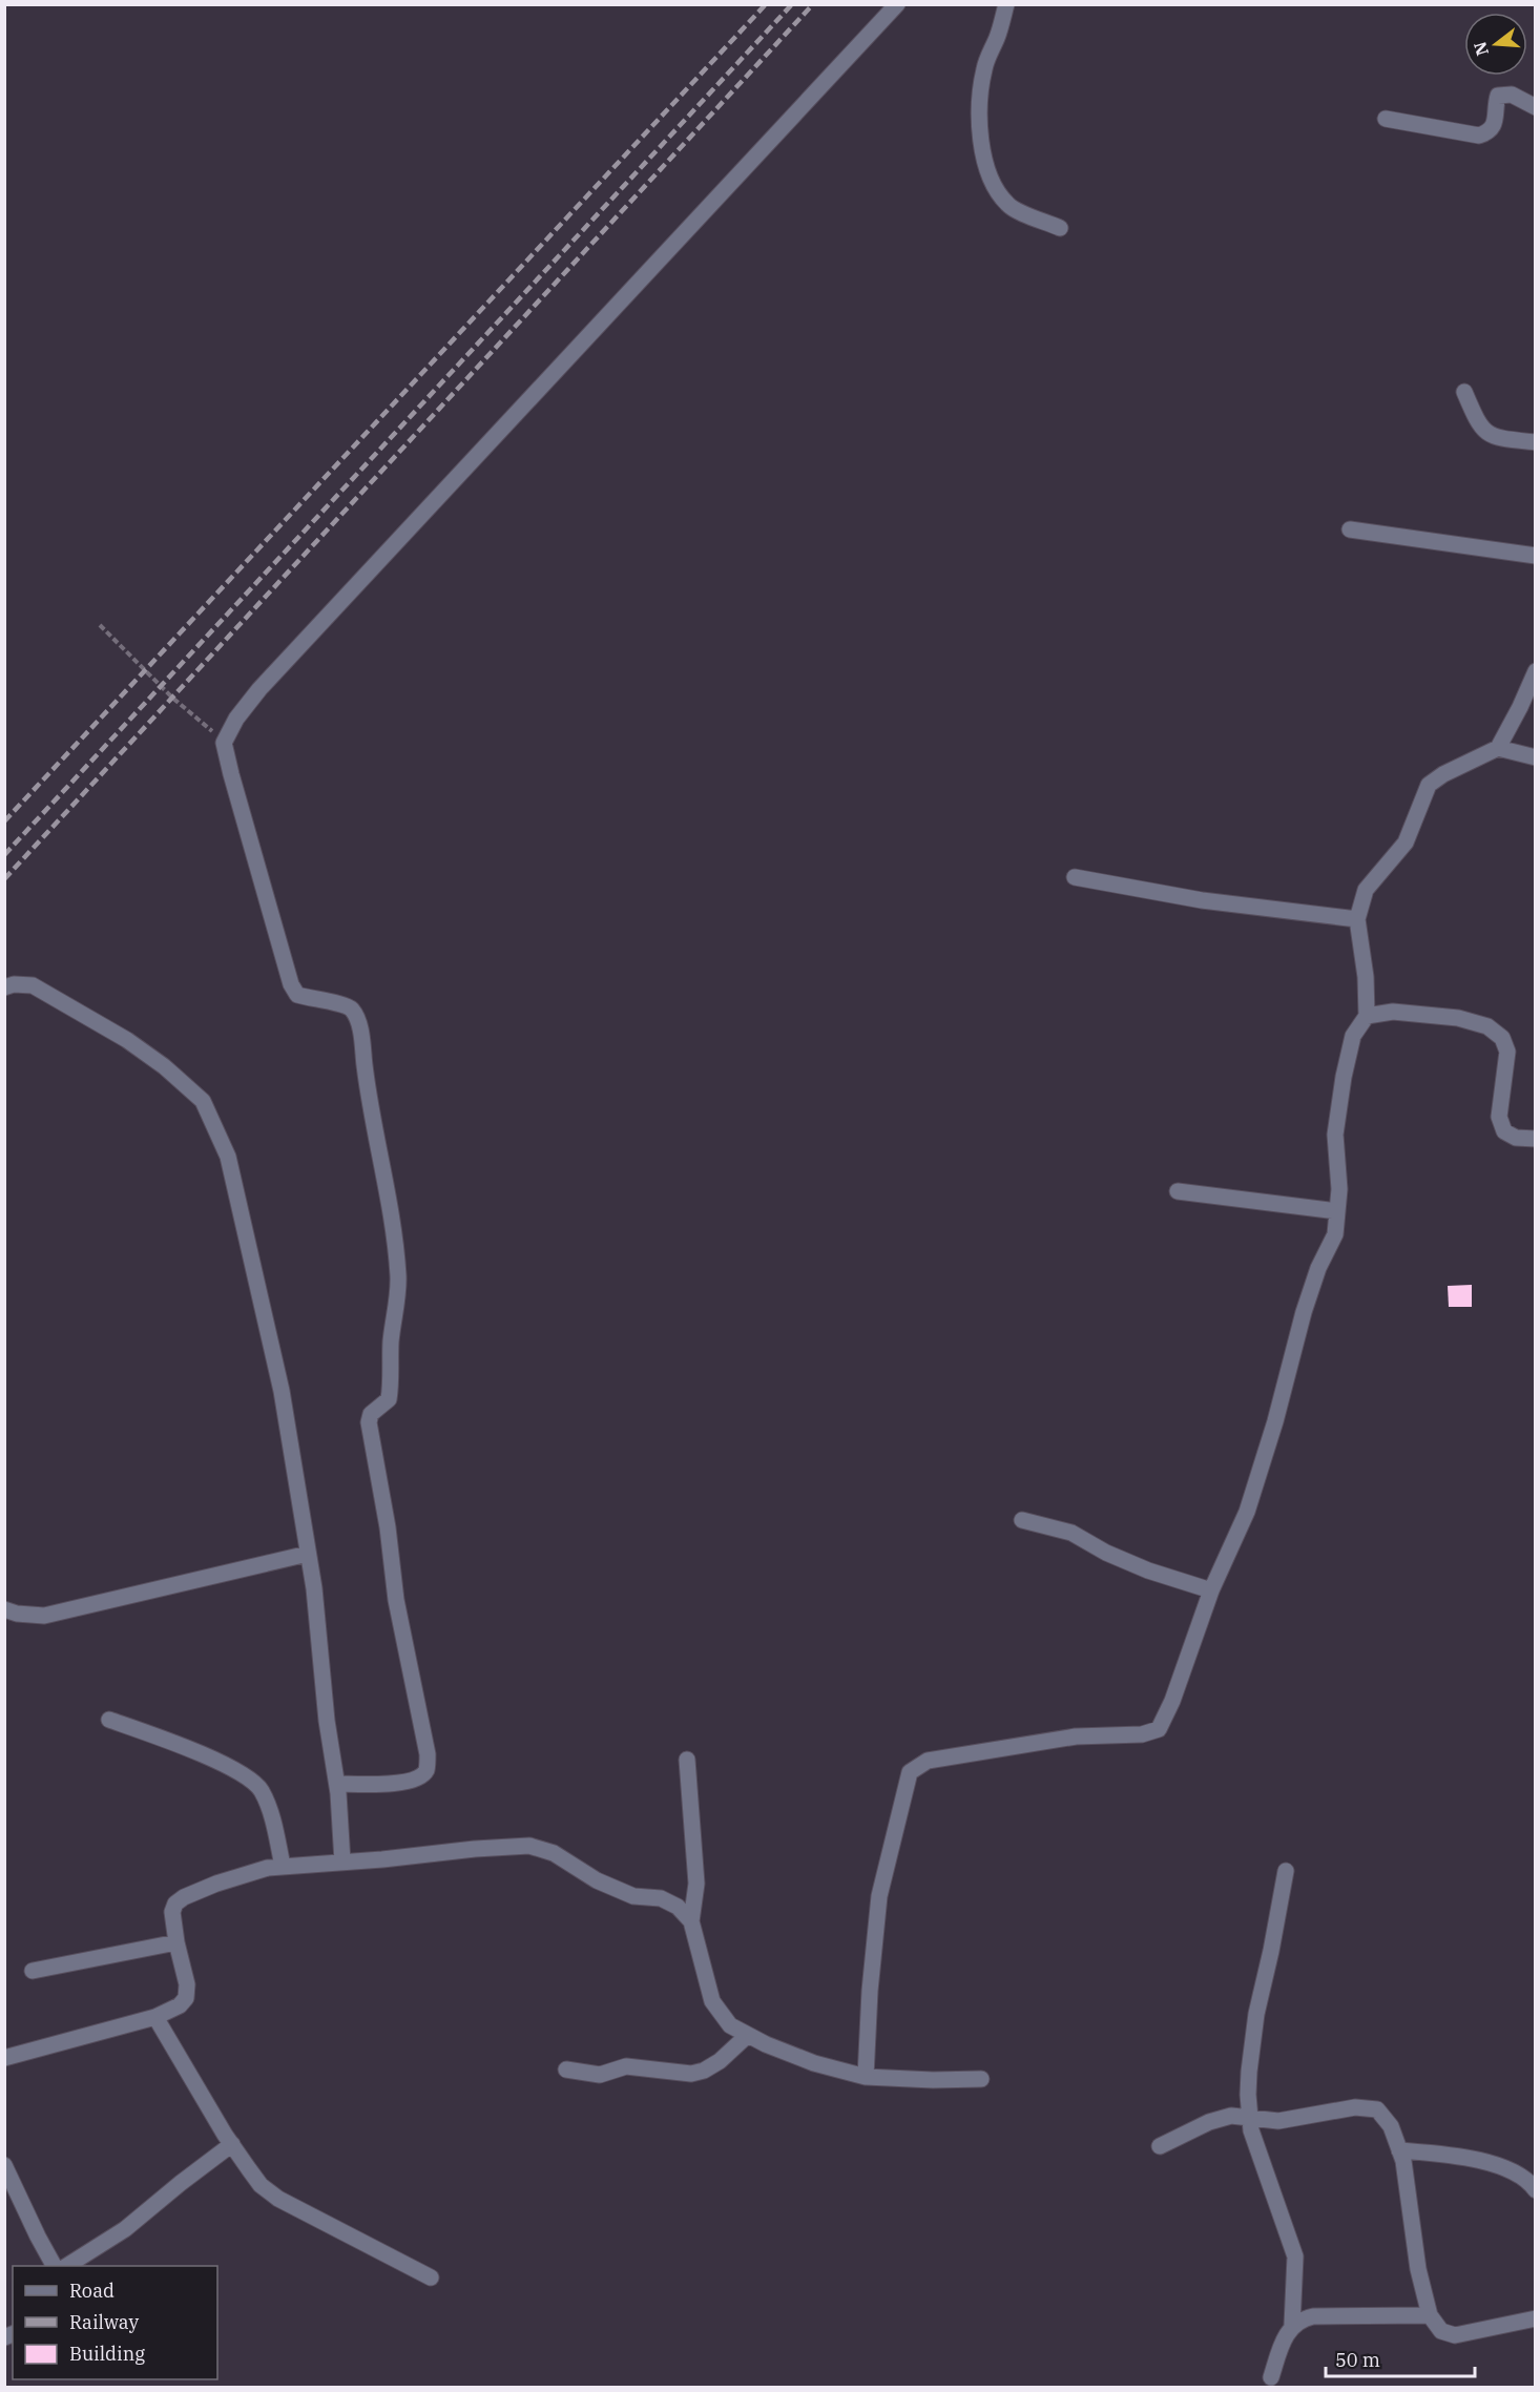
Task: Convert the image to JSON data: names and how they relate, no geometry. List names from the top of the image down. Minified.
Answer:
{"legend":["Road","Railway","Building"],"scale_bar":"50 m","north":"left"}
